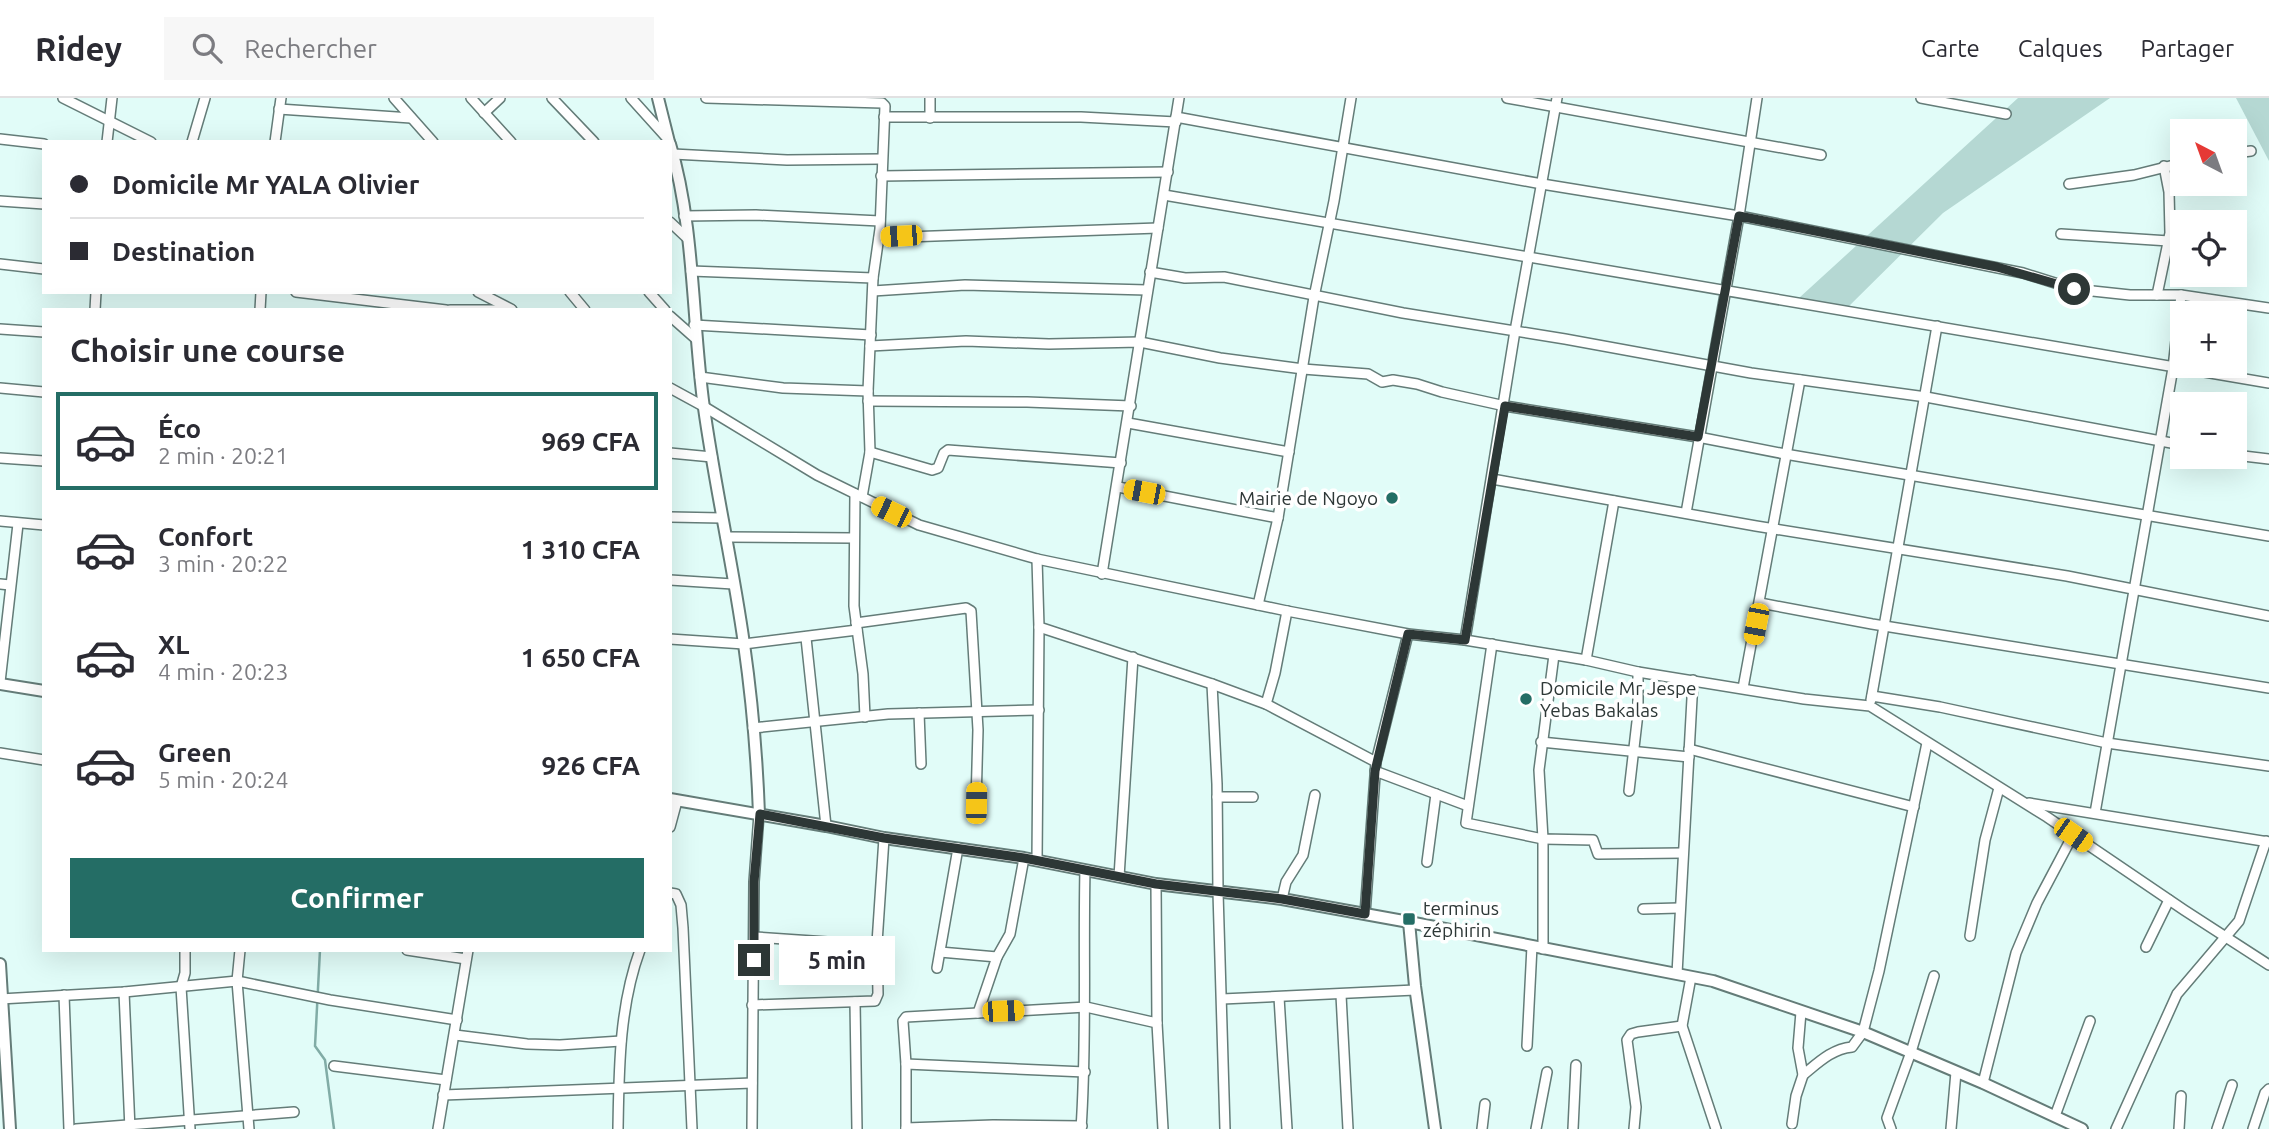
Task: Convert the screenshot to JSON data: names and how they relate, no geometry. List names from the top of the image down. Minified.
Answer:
{"places":{"other":["Mairie de Ngoyo","Domicile Mr Jespe Yebas Bakalas"],"transit":["terminus zéphirin"]},"north":"top left","page":{"header":"Ridey","search":"Rechercher","nav":["Carte","Calques","Partager"],"map_buttons":["+","−"],"banner":["Domicile Mr YALA Olivier","Destination"],"heading":"Choisir une course","list":[{"name":"Éco","note":"2 min · 20:21","value":"969 CFA"},{"name":"Confort","note":"3 min · 20:22","value":"1 310 CFA"},{"name":"XL","note":"4 min · 20:23","value":"1 650 CFA"},{"name":"Green","note":"5 min · 20:24","value":"926 CFA"}],"buttons":"Confirmer","bubble":"5 min"}}
